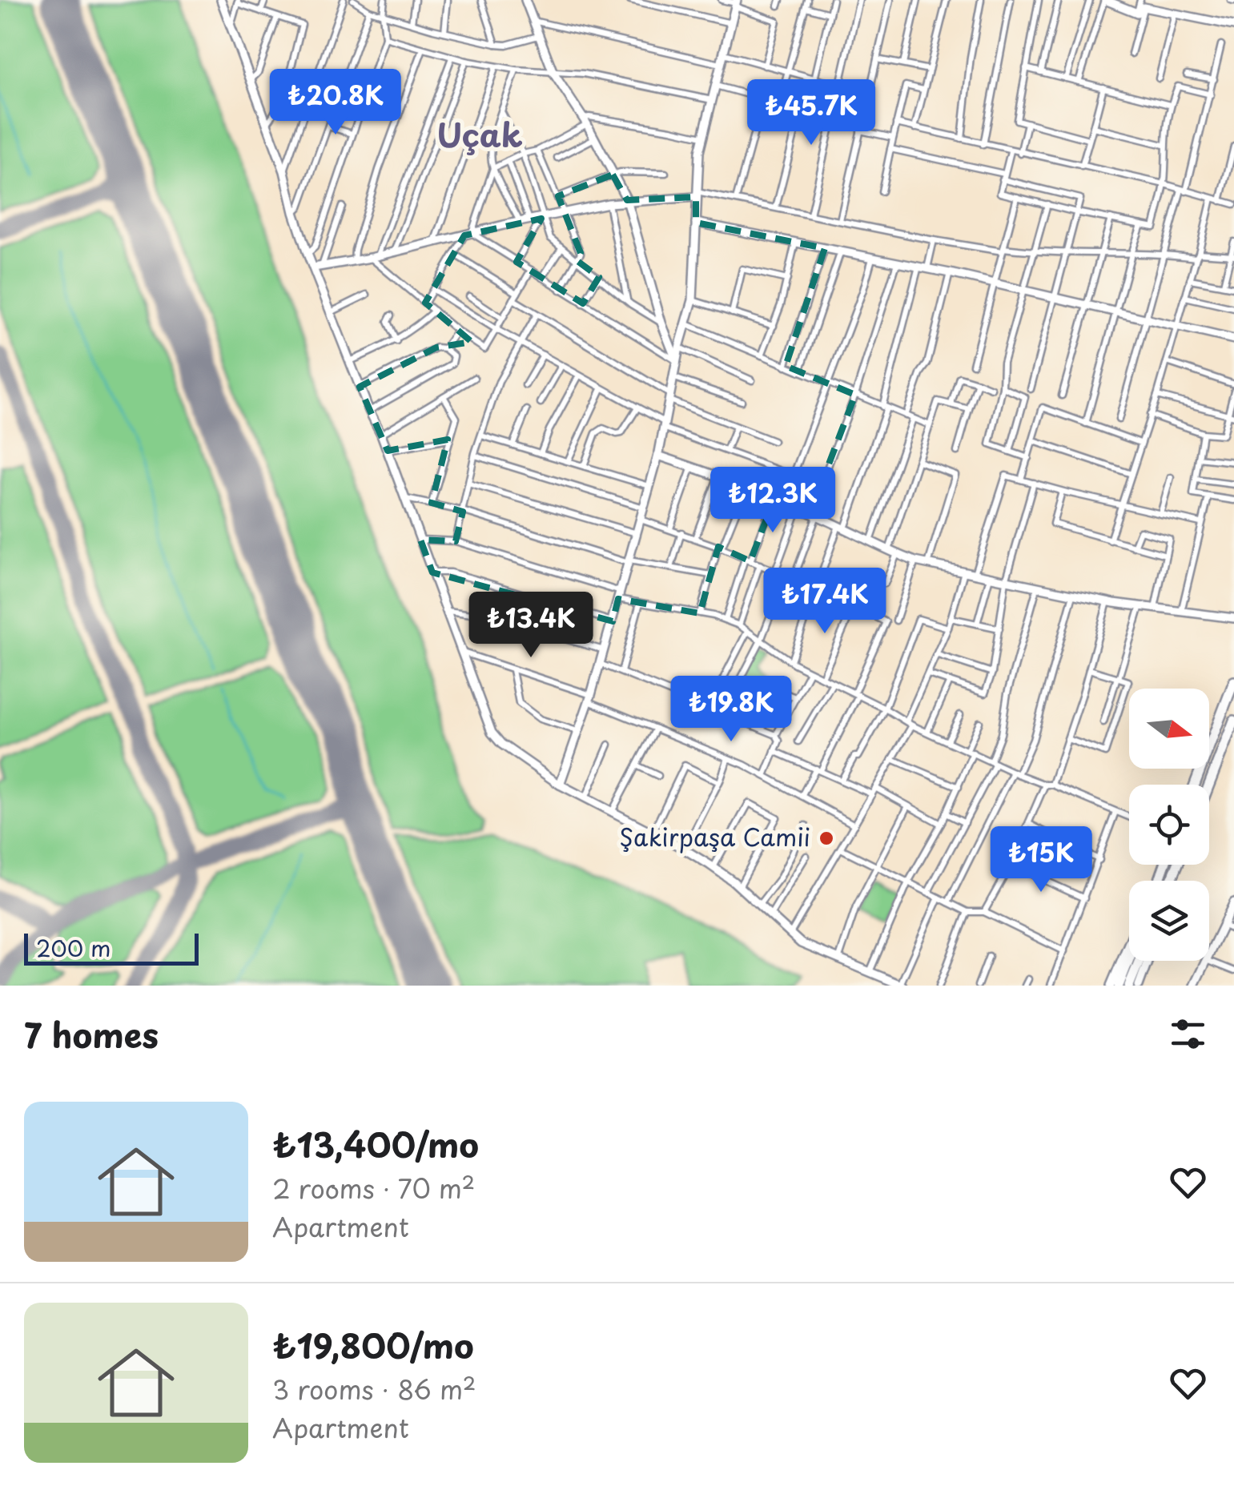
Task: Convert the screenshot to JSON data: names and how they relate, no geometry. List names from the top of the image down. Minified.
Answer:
{"districts":["Uçak"],"places":["Şakirpaşa Camii"],"scale_bar":"200 m","north":"right","page":{"price":["₺20.8K","₺45.7K","₺12.3K","₺17.4K","₺13.4K","₺19.8K","₺15K"],"scale":"200 m","heading":"7 homes","list":[{"name":"₺13,400/mo","note":"2 rooms · 70 m² · Apartment"},{"name":"₺19,800/mo","note":"3 rooms · 86 m² · Apartment"}]}}
